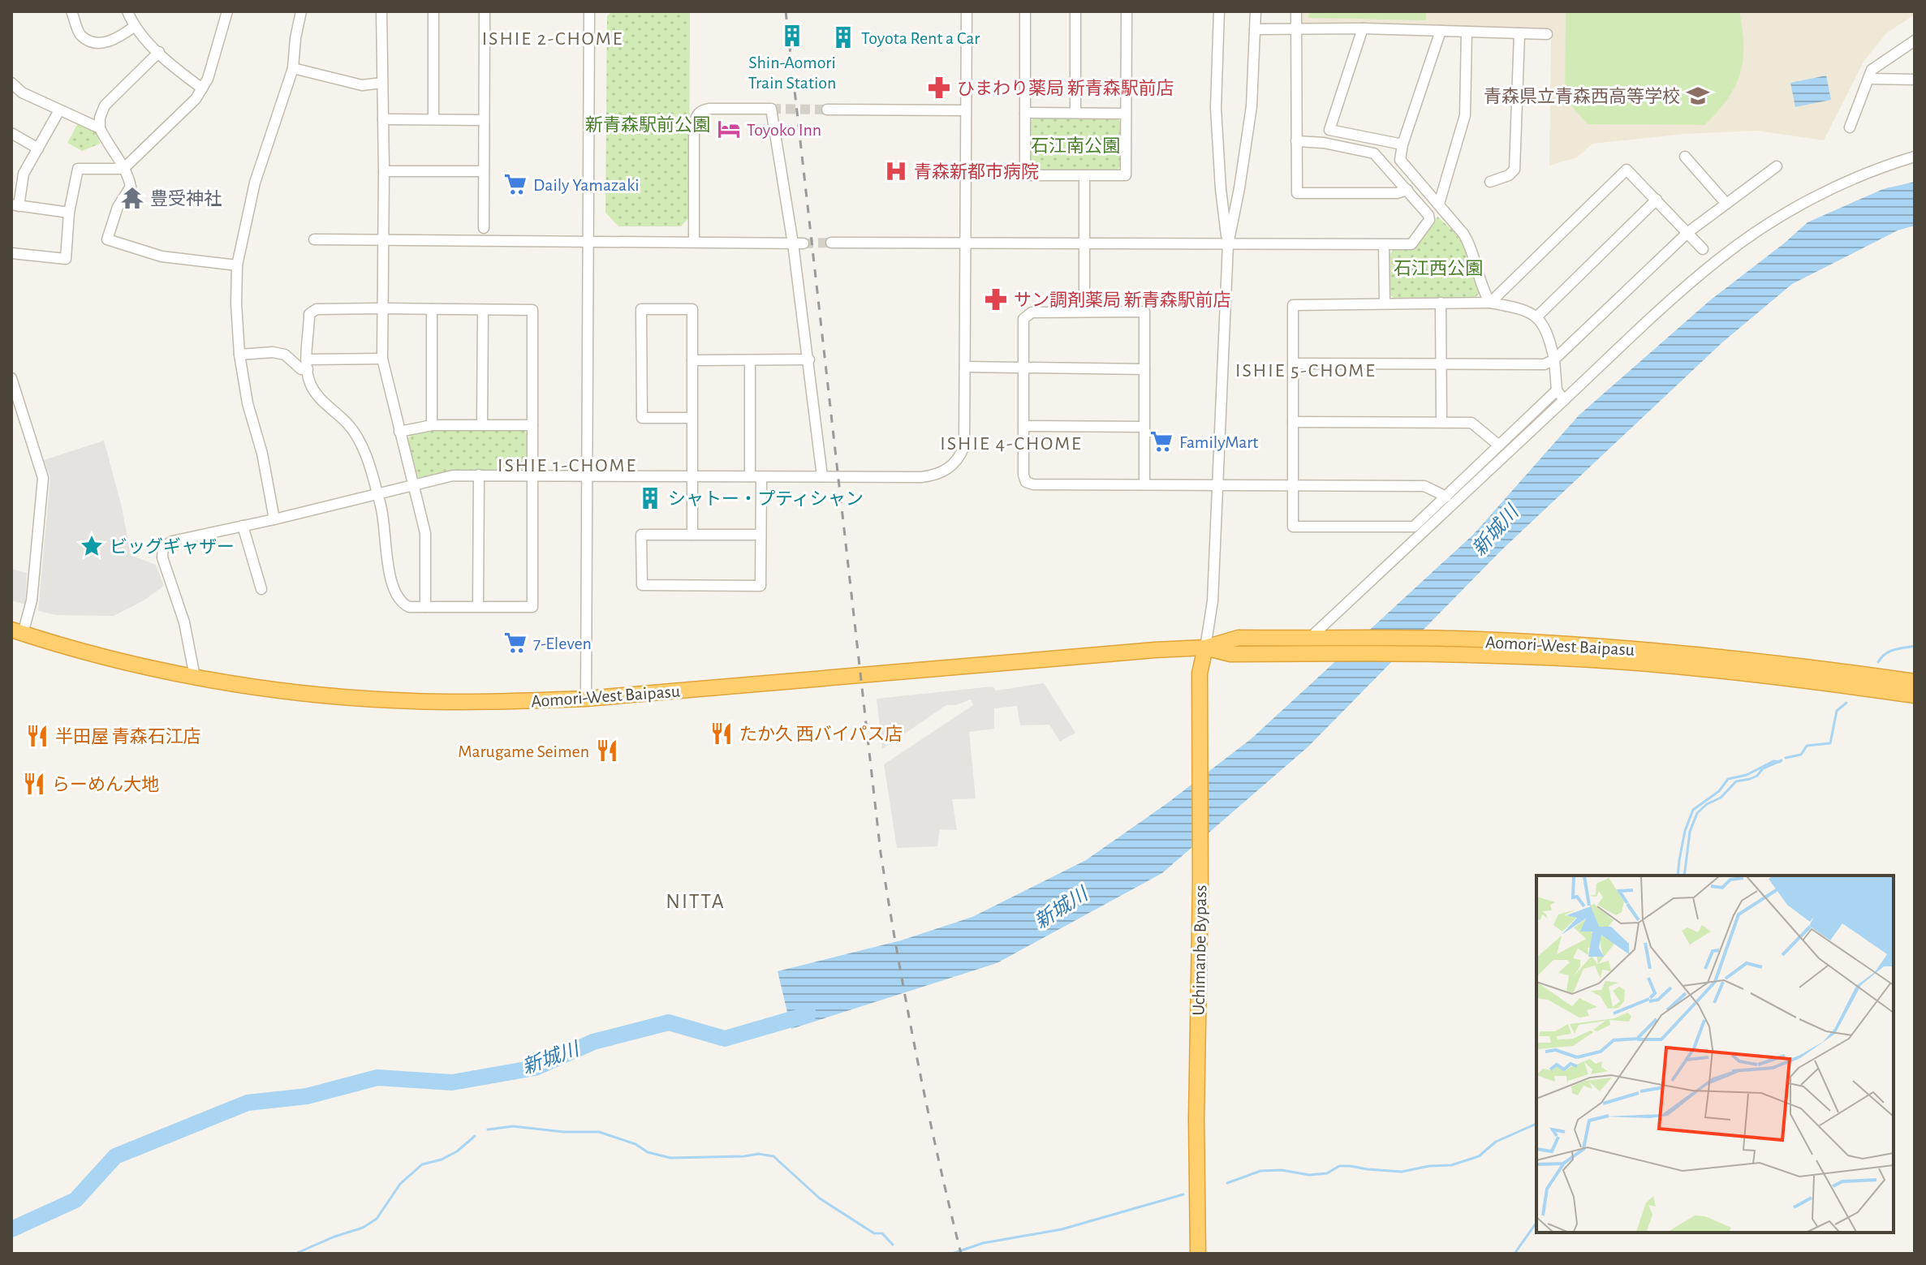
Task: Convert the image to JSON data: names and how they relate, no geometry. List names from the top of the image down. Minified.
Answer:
{"streets":{"highway":["Aomori-West Baipasu","Uchimanbe Bypass"]},"crossings":[["Aomori-West Baipasu","Uchimanbe Bypass"]],"districts":["ISHIE 2-CHOME","ISHIE 5-CHOME","ISHIE 4-CHOME","ISHIE 1-CHOME","NITTA"],"water":["新城川"],"parks":["新青森駅前公園","石江南公園","石江西公園"],"places":{"building":["Shin-Aomori Train Station","Toyota Rent a Car","シャトー・プティシャン"],"pharmacy":["ひまわり薬局 新青森駅前店","サン調剤薬局 新青森駅前店"],"school or university":["青森県立青森西高等学校"],"hotel":["Toyoko Inn"],"hospital":["青森新都市病院"],"supermarket":["Daily Yamazaki","FamilyMart","7-Eleven"],"temple":["豊受神社"],"place":["ビッグギャザー"],"restaurant":["たか久 西バイパス店","半田屋 青森石江店","Marugame Seimen","らーめん大地"]}}
